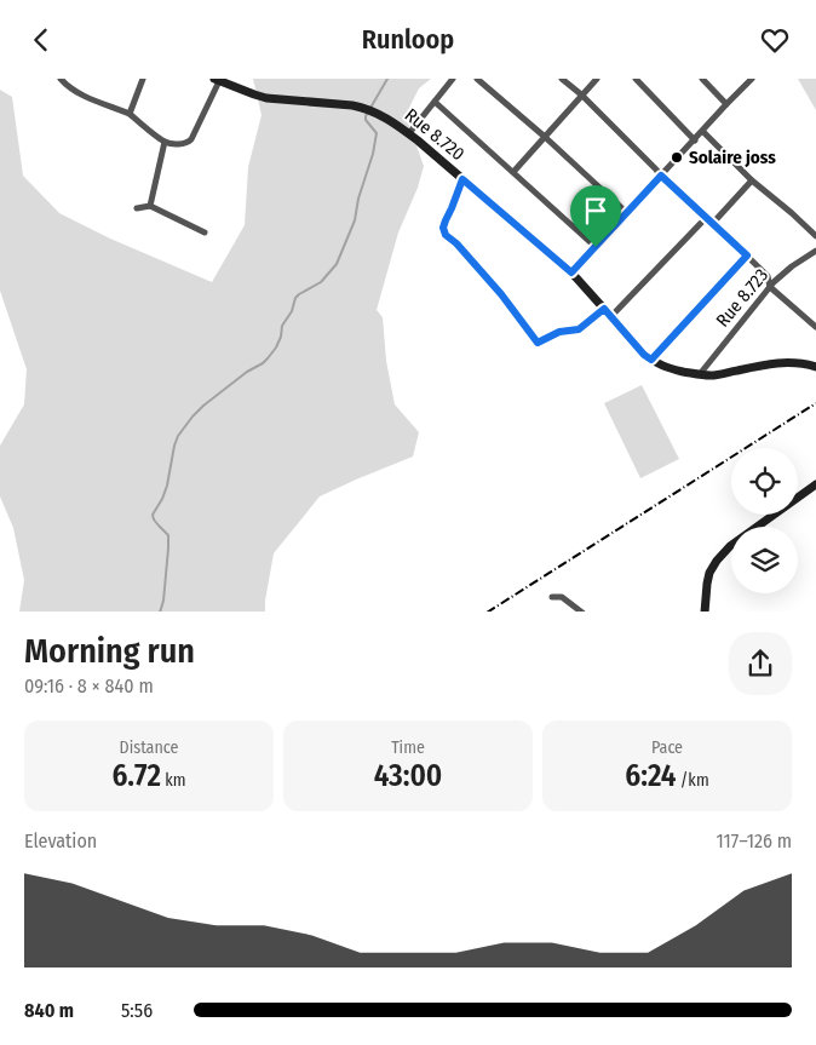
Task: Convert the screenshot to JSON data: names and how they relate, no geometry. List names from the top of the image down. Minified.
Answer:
{"streets":{"main road":["Rue 8.720"],"street":["Rue 8.723"]},"crossings":[["Rue 8.720","Rue 8.723"]],"places":["Solaire joss"],"page":{"header":"Runloop","heading":["Morning run","09:16 · 8 × 840 m"],"stats":[["Distance","6.72 km"],["Time","43:00"],["Pace","6:24 /km"]],"chart":["Elevation","117–126 m"],"list":[{"name":"840 m","note":"5:56"}]}}
